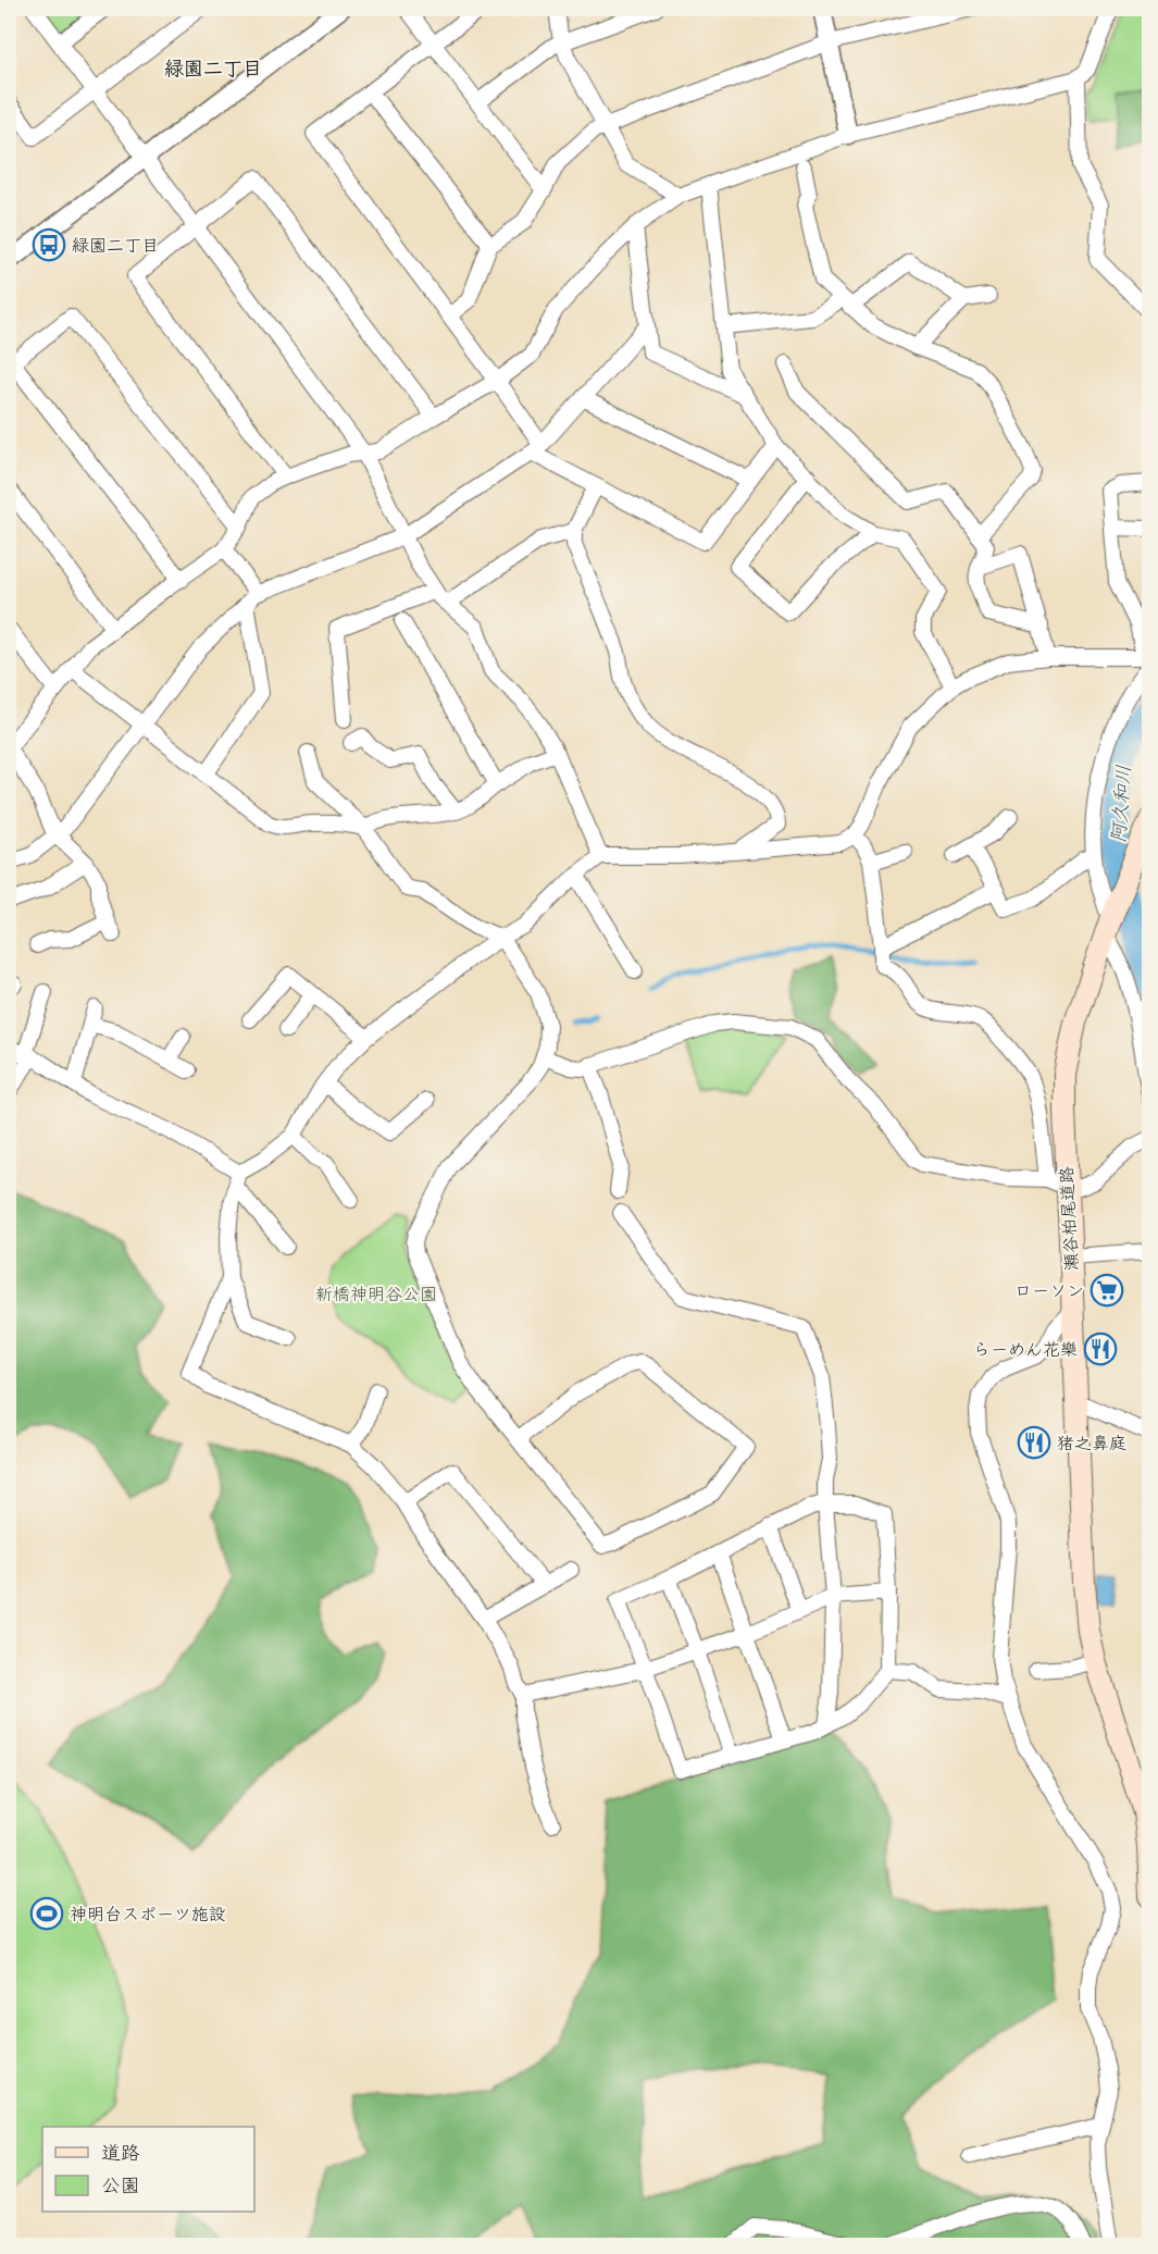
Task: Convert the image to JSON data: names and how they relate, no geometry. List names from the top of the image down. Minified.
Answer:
{"streets":{"main road":["瀬谷柏尾道路"]},"districts":["緑園二丁目"],"water":["阿久和川"],"parks":["新橋神明谷公園"],"places":{"bus stop":["緑園二丁目"],"supermarket":["ローソン"],"restaurant":["らーめん花樂","猪之鼻庭"],"sports":["神明台スポーツ施設"]},"legend":["道路","公園"]}
